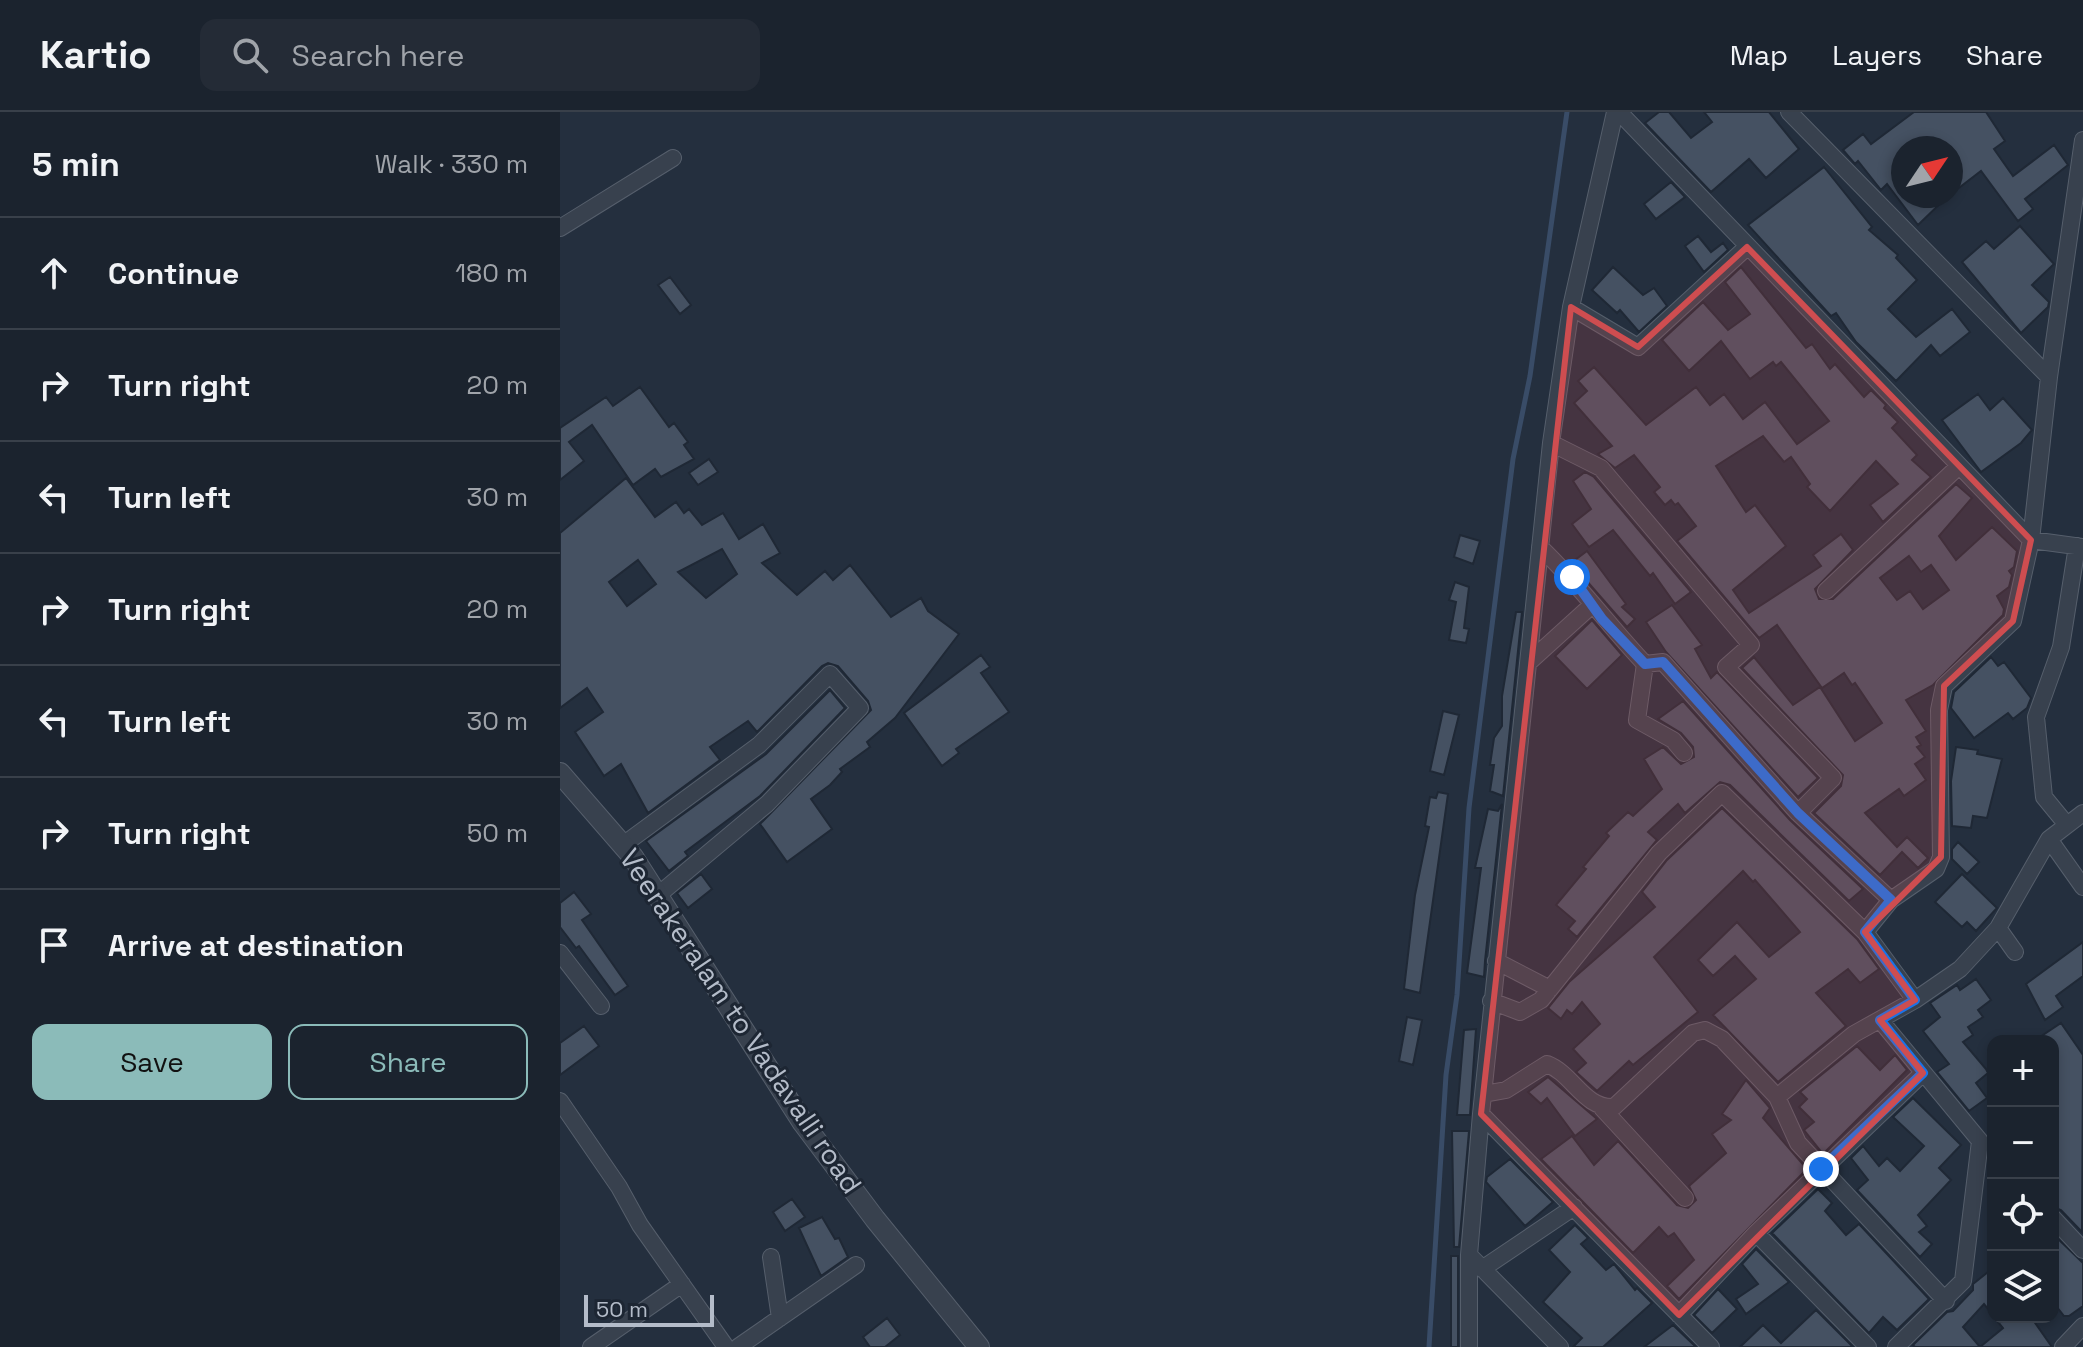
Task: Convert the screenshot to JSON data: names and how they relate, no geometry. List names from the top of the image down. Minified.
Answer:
{"streets":{"street":["Veerakeralam to Vadavalli road"]},"scale_bar":"50 m","north":"top right","page":{"header":"Kartio","search":"Search here","nav":["Map","Layers","Share"],"heading":["5 min","Walk · 330 m"],"list":[["Continue","180 m"],["Turn right","20 m"],["Turn left","30 m"],["Turn right","20 m"],["Turn left","30 m"],["Turn right","50 m"],"Arrive at destination"],"buttons":["Save","Share"],"map_buttons":["+","−"],"scale":"50 m"}}
